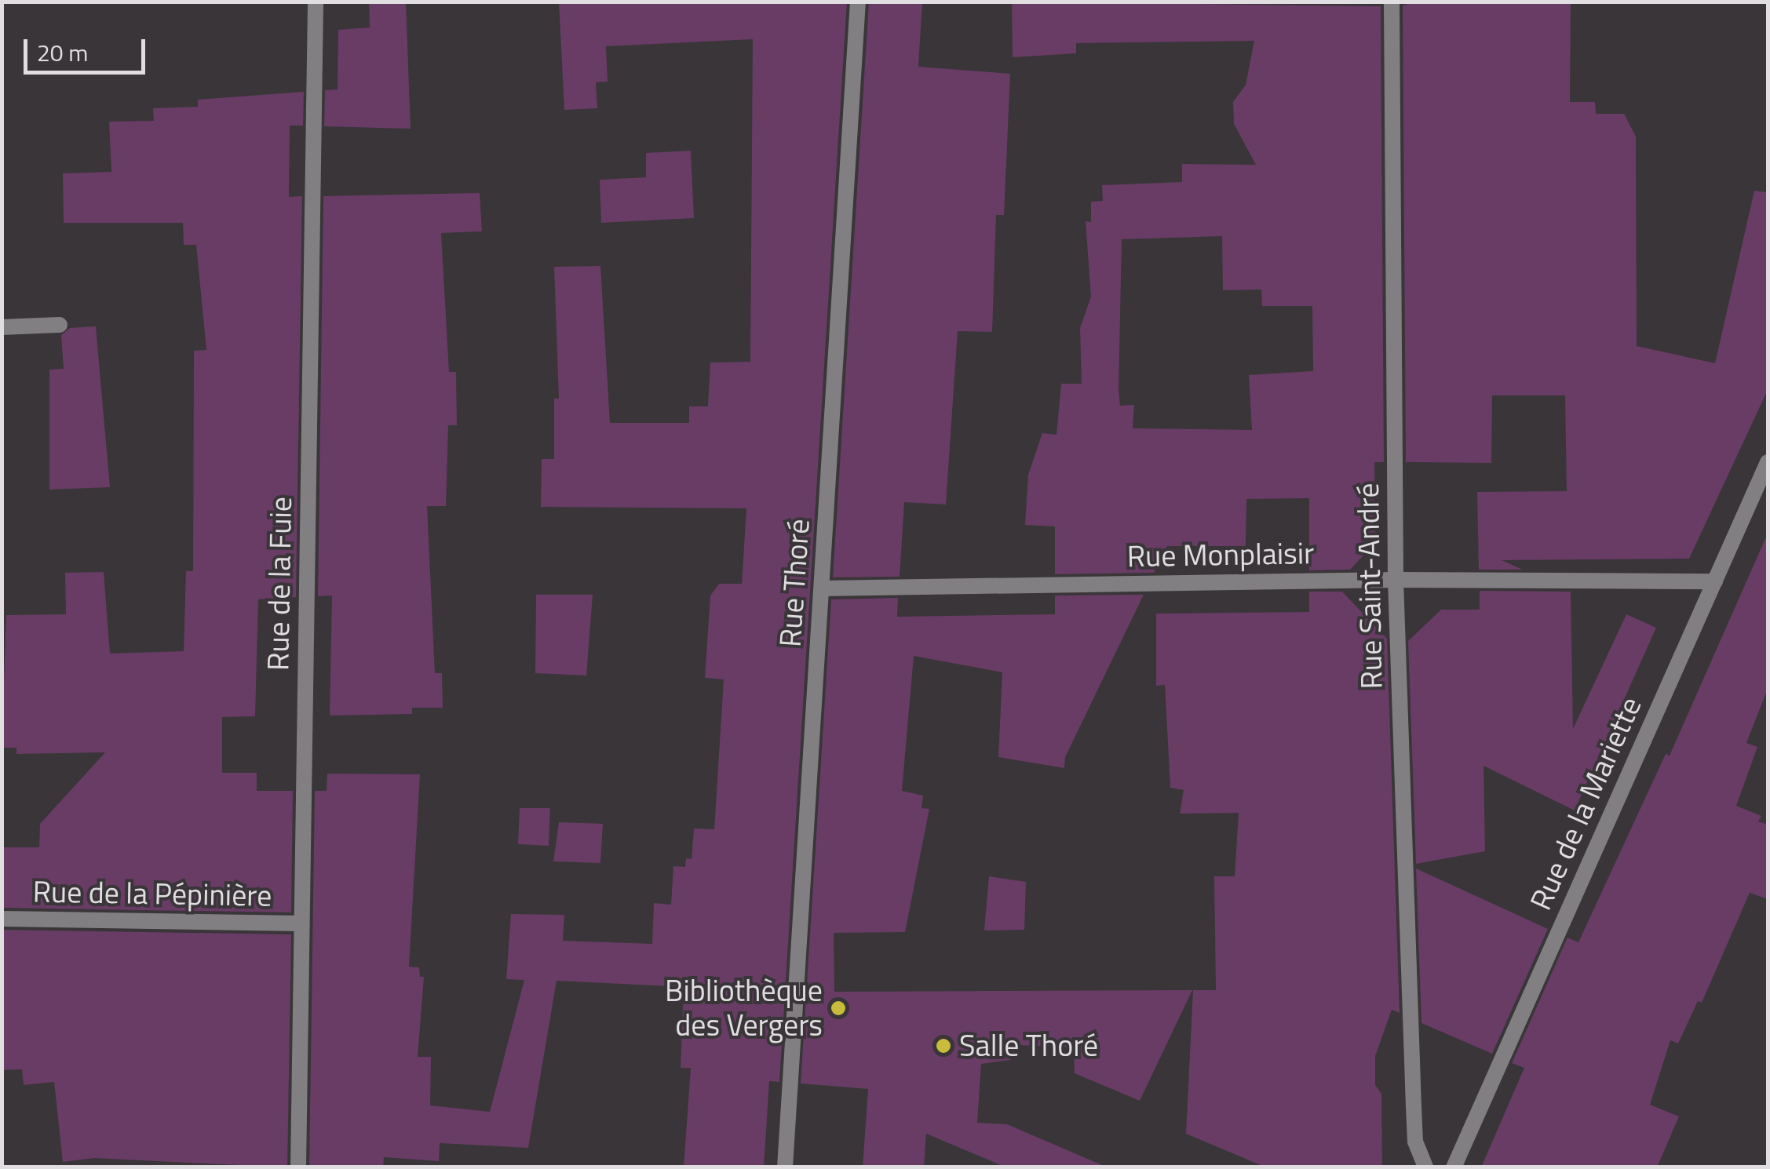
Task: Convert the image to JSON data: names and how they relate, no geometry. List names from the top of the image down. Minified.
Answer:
{"streets":{"street":["Rue Monplaisir","Rue Thoré","Rue de la Fuie","Rue Saint-André","Rue de la Mariette","Rue de la Pépinière"]},"crossings":[["Rue Monplaisir","Rue Thoré"],["Rue Monplaisir","Rue Saint-André"],["Rue Monplaisir","Rue de la Mariette"],["Rue de la Fuie","Rue de la Pépinière"]],"places":["Bibliothèque des Vergers","Salle Thoré"],"scale_bar":"20 m"}
